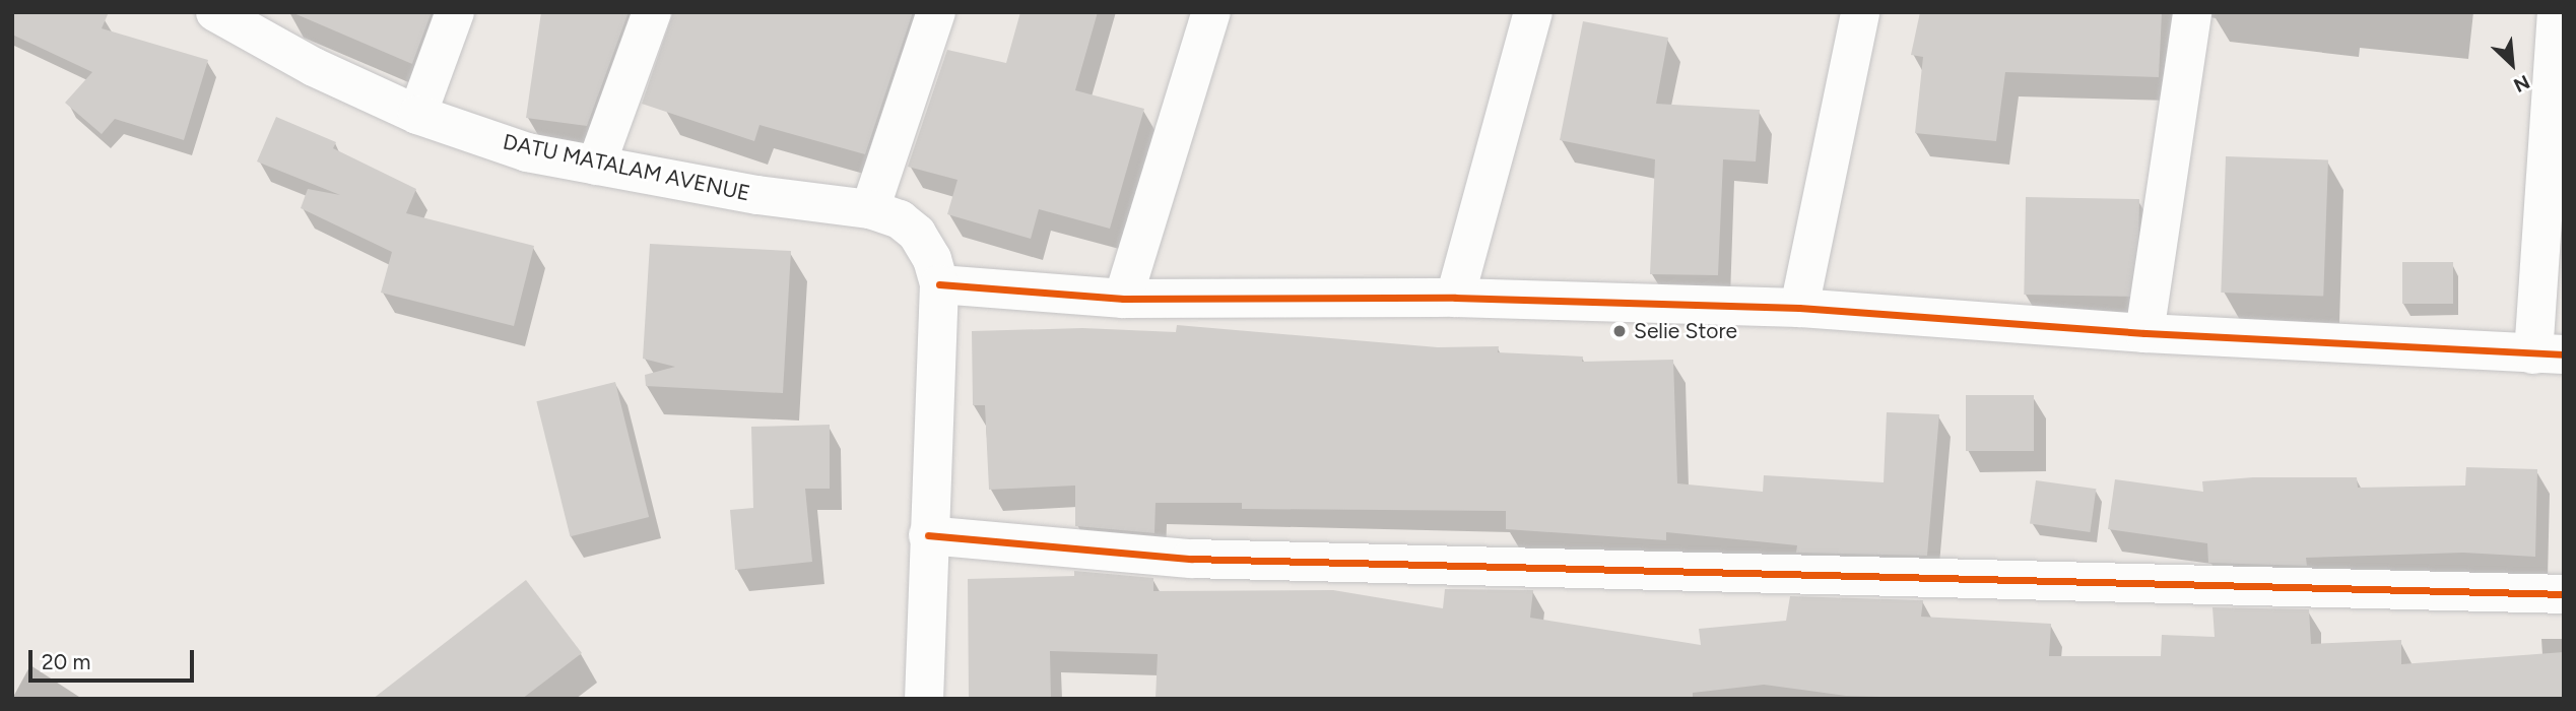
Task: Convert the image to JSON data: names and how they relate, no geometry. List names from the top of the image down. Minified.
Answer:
{"streets":{"street":["DATU MATALAM AVENUE"]},"places":["Selie Store"],"scale_bar":"20 m","north":"bottom right"}
